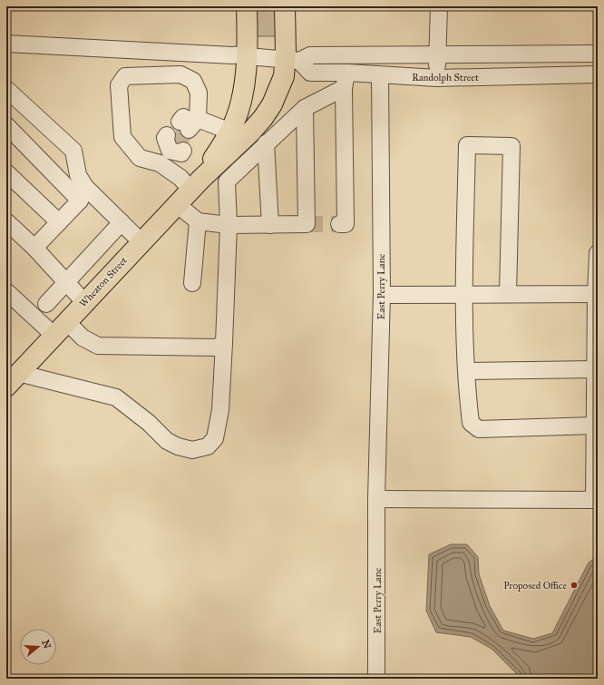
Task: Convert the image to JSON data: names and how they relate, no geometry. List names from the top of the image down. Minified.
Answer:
{"streets":{"main road":["Wheaton Street"],"street":["Randolph Street","East Perry Lane"]},"crossings":[["Randolph Street","Wheaton Street"],["Randolph Street","East Perry Lane"]],"places":["Proposed Office"],"north":"right"}
